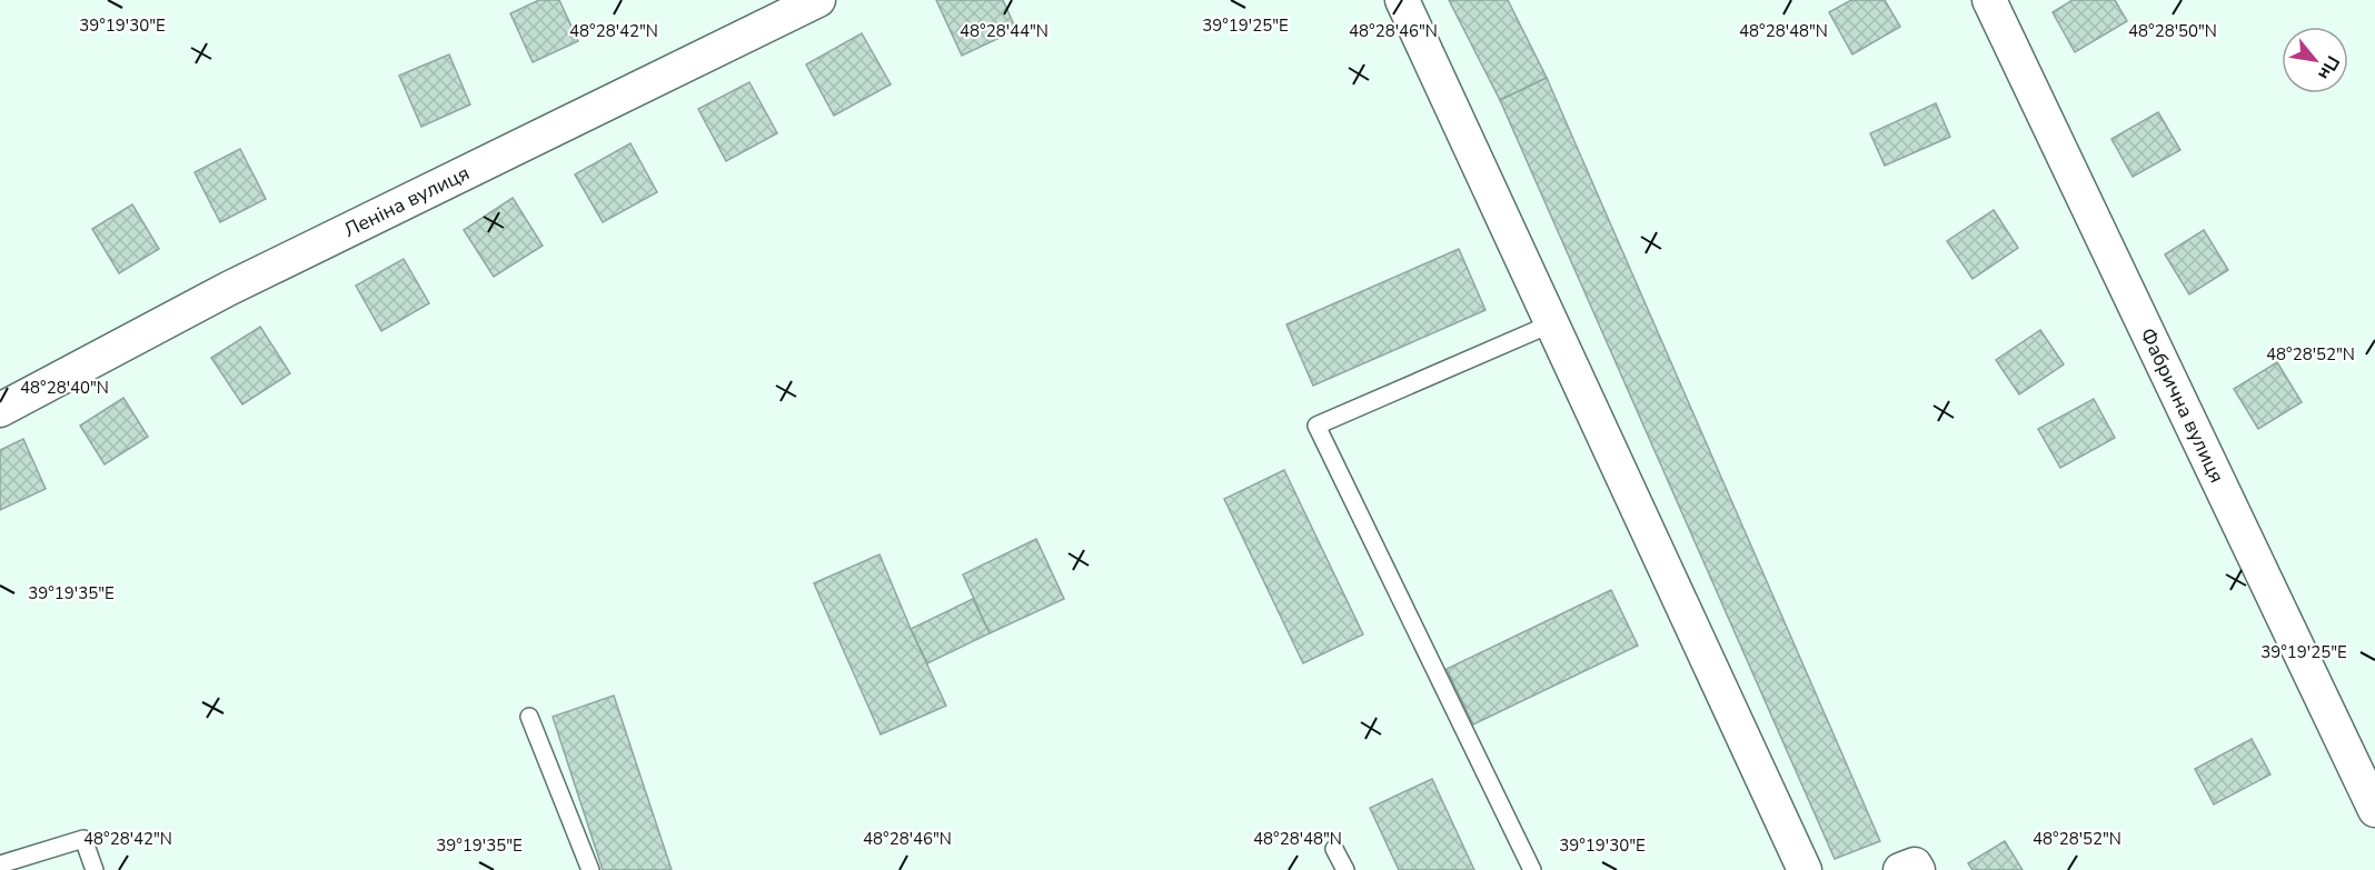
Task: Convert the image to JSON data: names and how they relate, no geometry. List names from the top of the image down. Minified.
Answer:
{"streets":{"street":["Леніна вулиця","Фабрична вулиця"]},"north":"bottom right","coordinates":["39°19'30\"E","39°19'25\"E","48°28'42\"N","48°28'44\"N","48°28'46\"N","48°28'48\"N","48°28'50\"N","48°28'52\"N","48°28'40\"N","39°19'35\"E"]}
